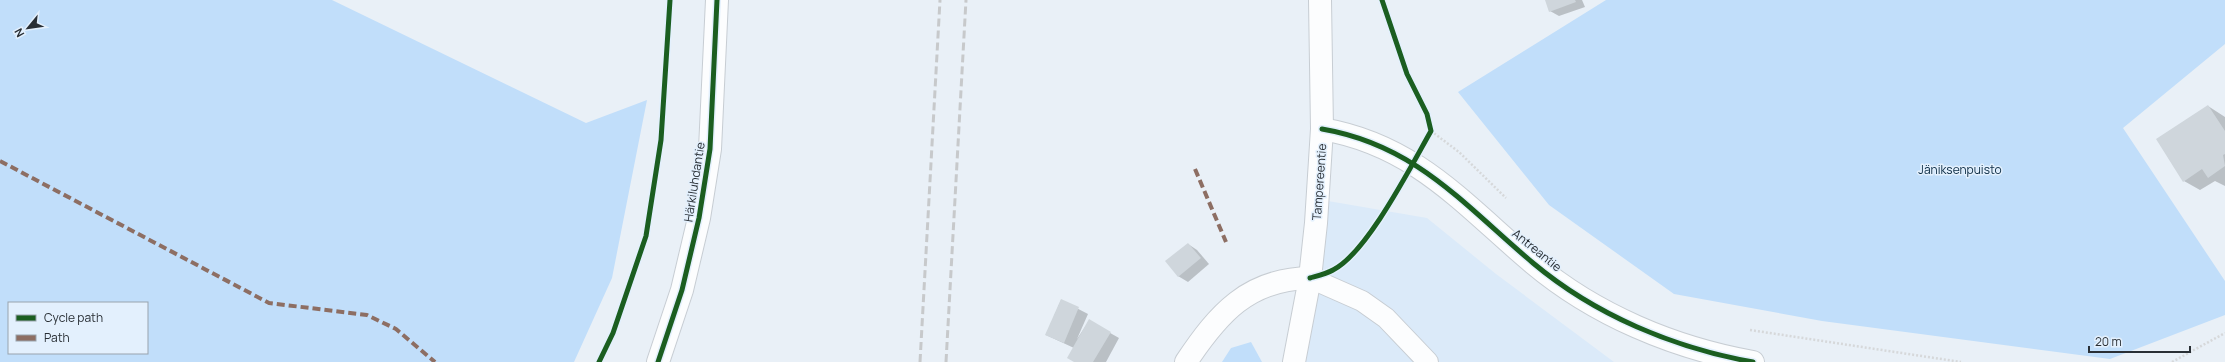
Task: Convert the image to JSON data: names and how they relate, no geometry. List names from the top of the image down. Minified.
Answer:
{"streets":{"street":["Härkiluhdantie","Tampereentie","Antreantie"]},"crossings":[["Tampereentie","Antreantie"]],"parks":["Jäniksenpuisto"],"legend":["Cycle path","Path"],"scale_bar":"20 m","north":"bottom left"}
